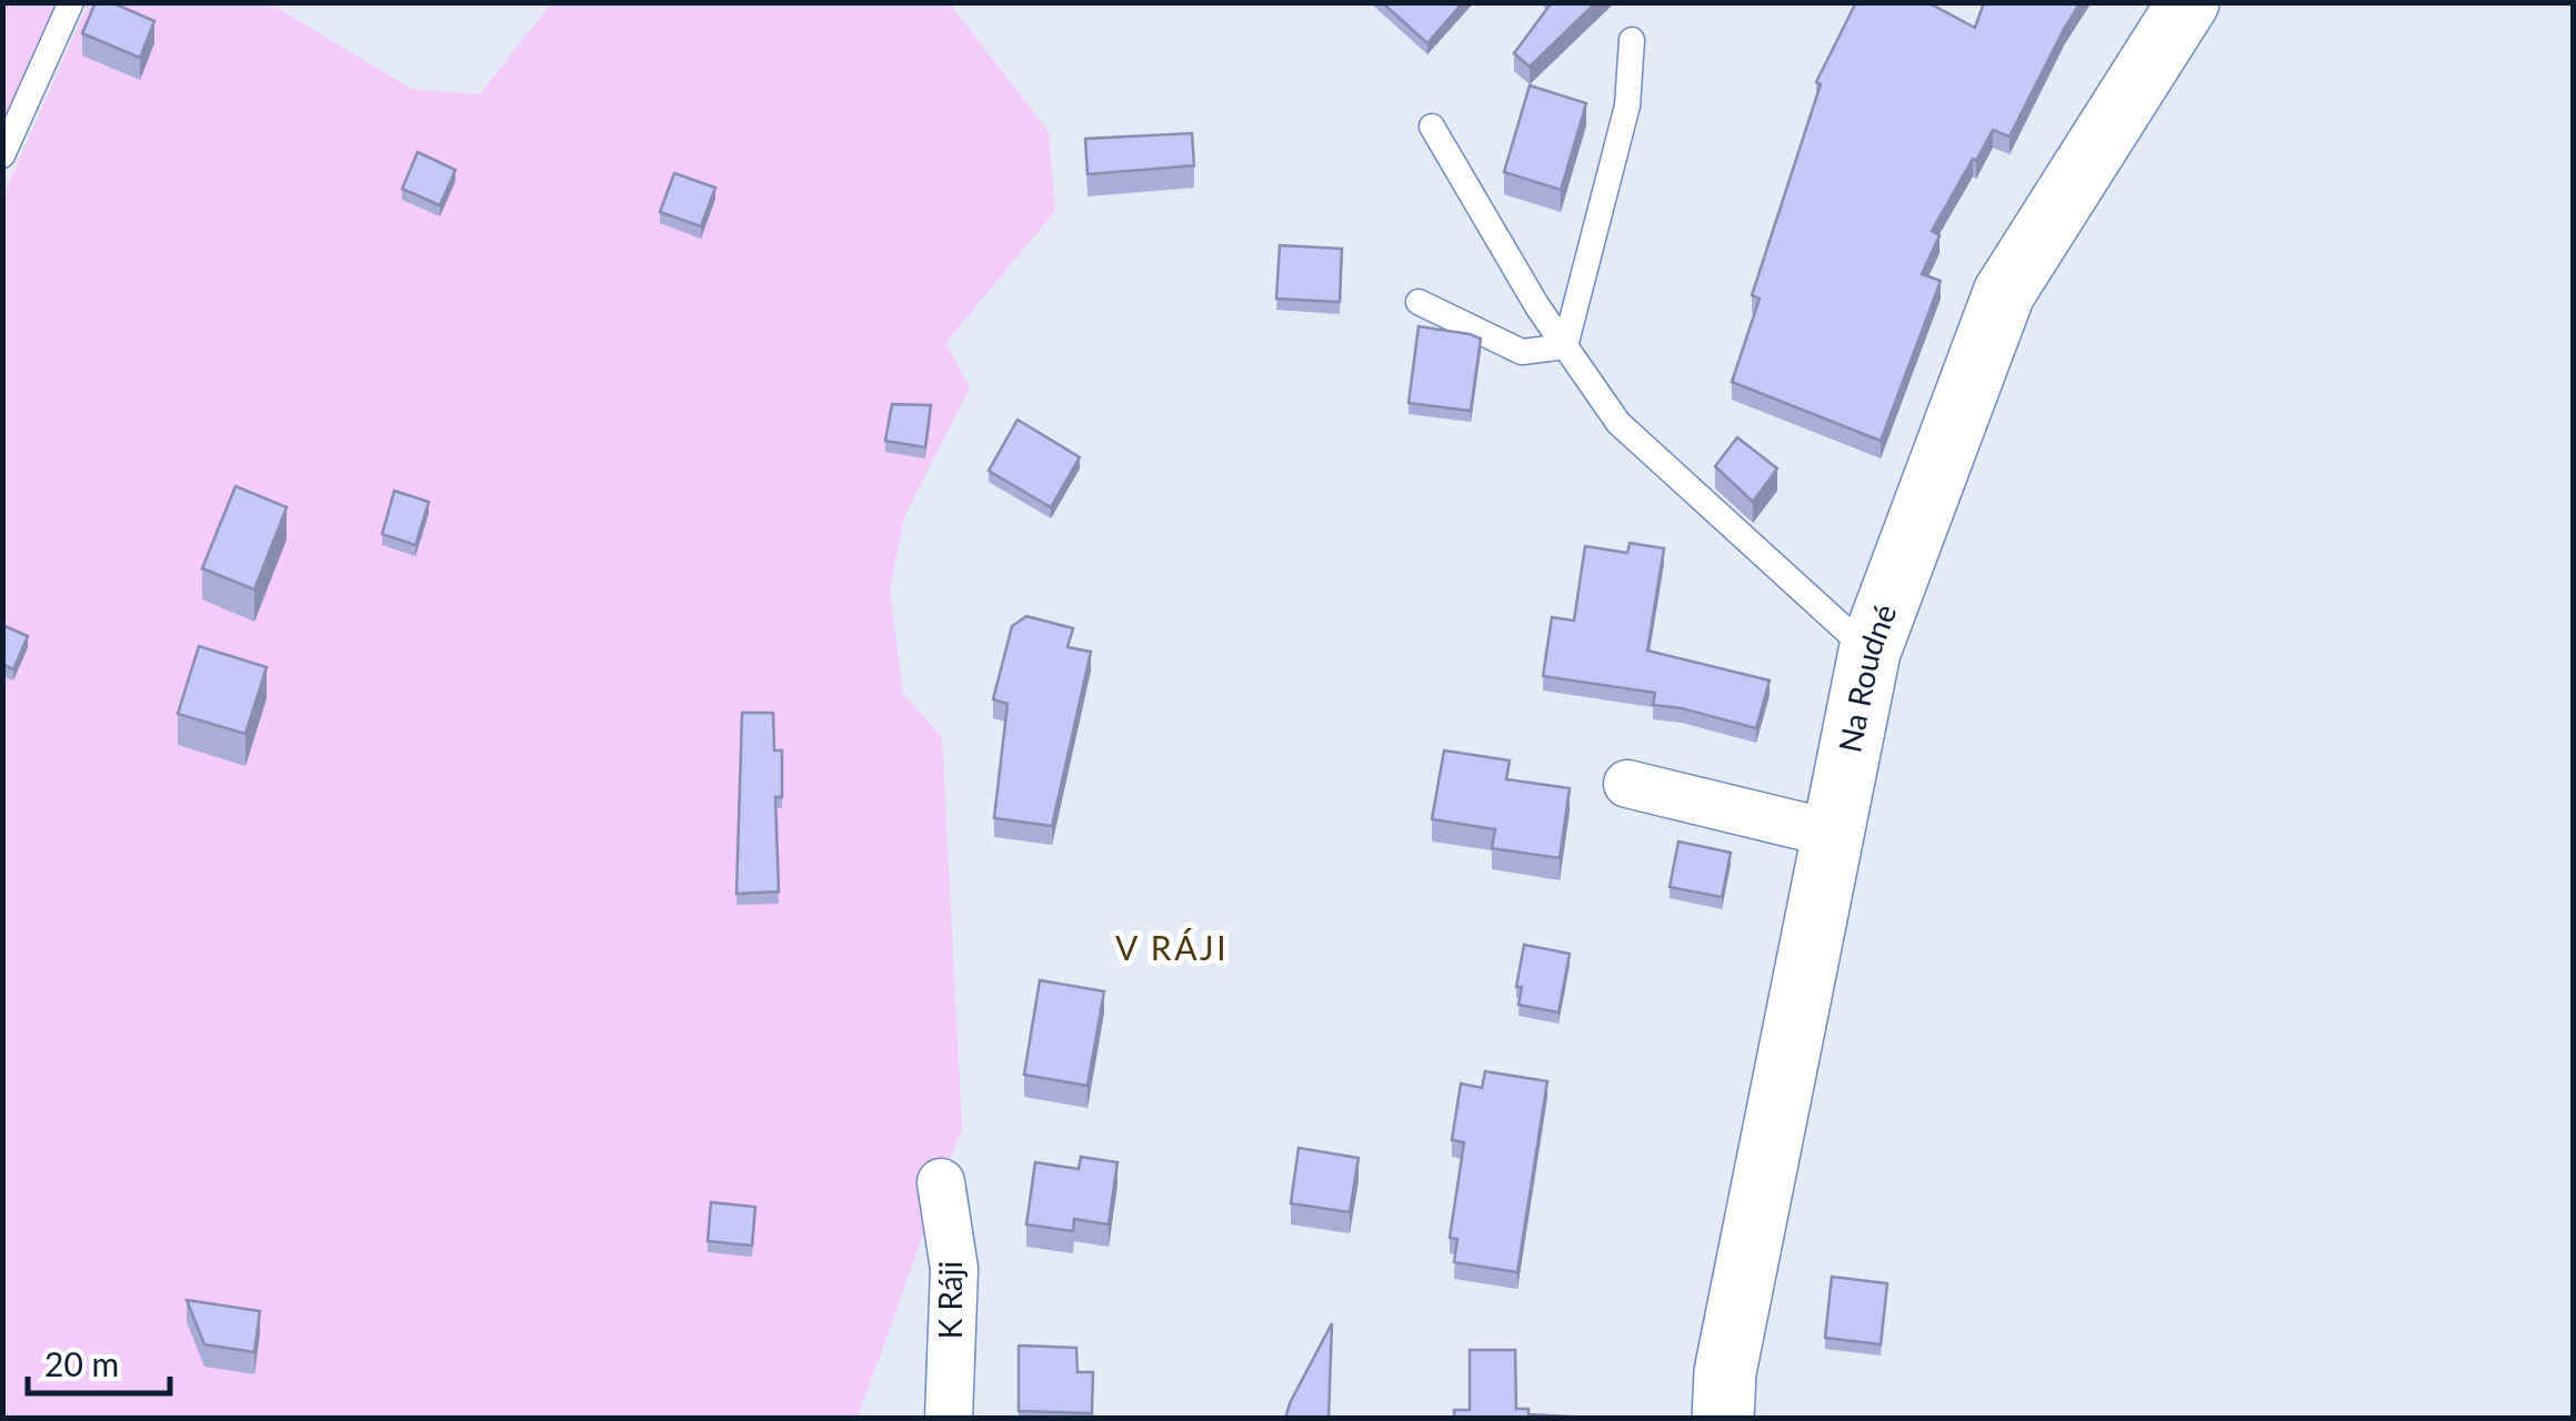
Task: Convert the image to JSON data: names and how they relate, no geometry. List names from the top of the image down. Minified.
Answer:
{"streets":{"street":["Na Roudné","K Ráji"]},"districts":["V RÁJI"],"scale_bar":"20 m"}
